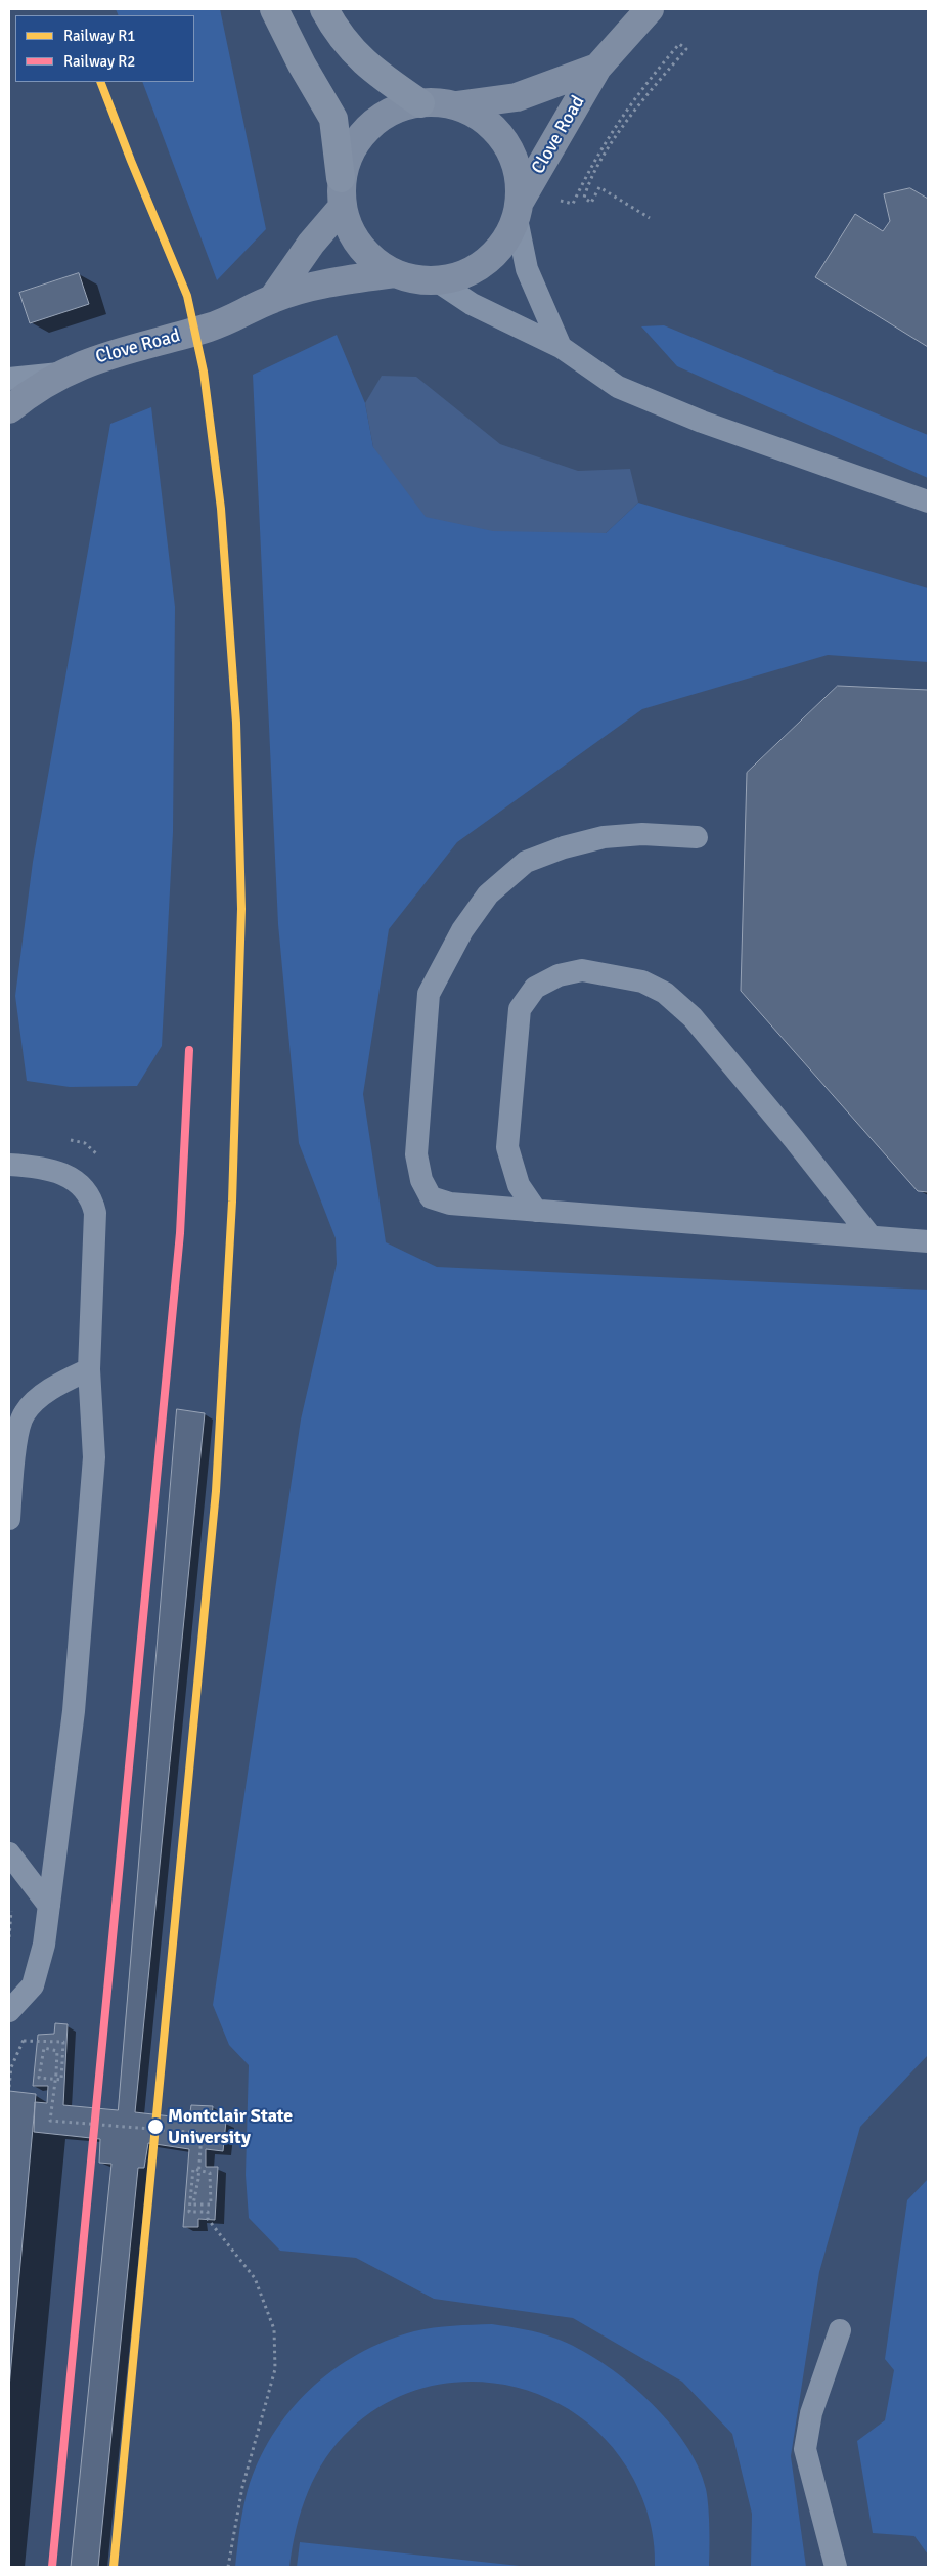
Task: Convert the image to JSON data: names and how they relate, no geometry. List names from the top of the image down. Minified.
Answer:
{"streets":{"street":["Clove Road"]},"places":["Montclair State University"],"lines":["rail line R1","rail line R2"],"legend":["Railway R1","Railway R2"]}
